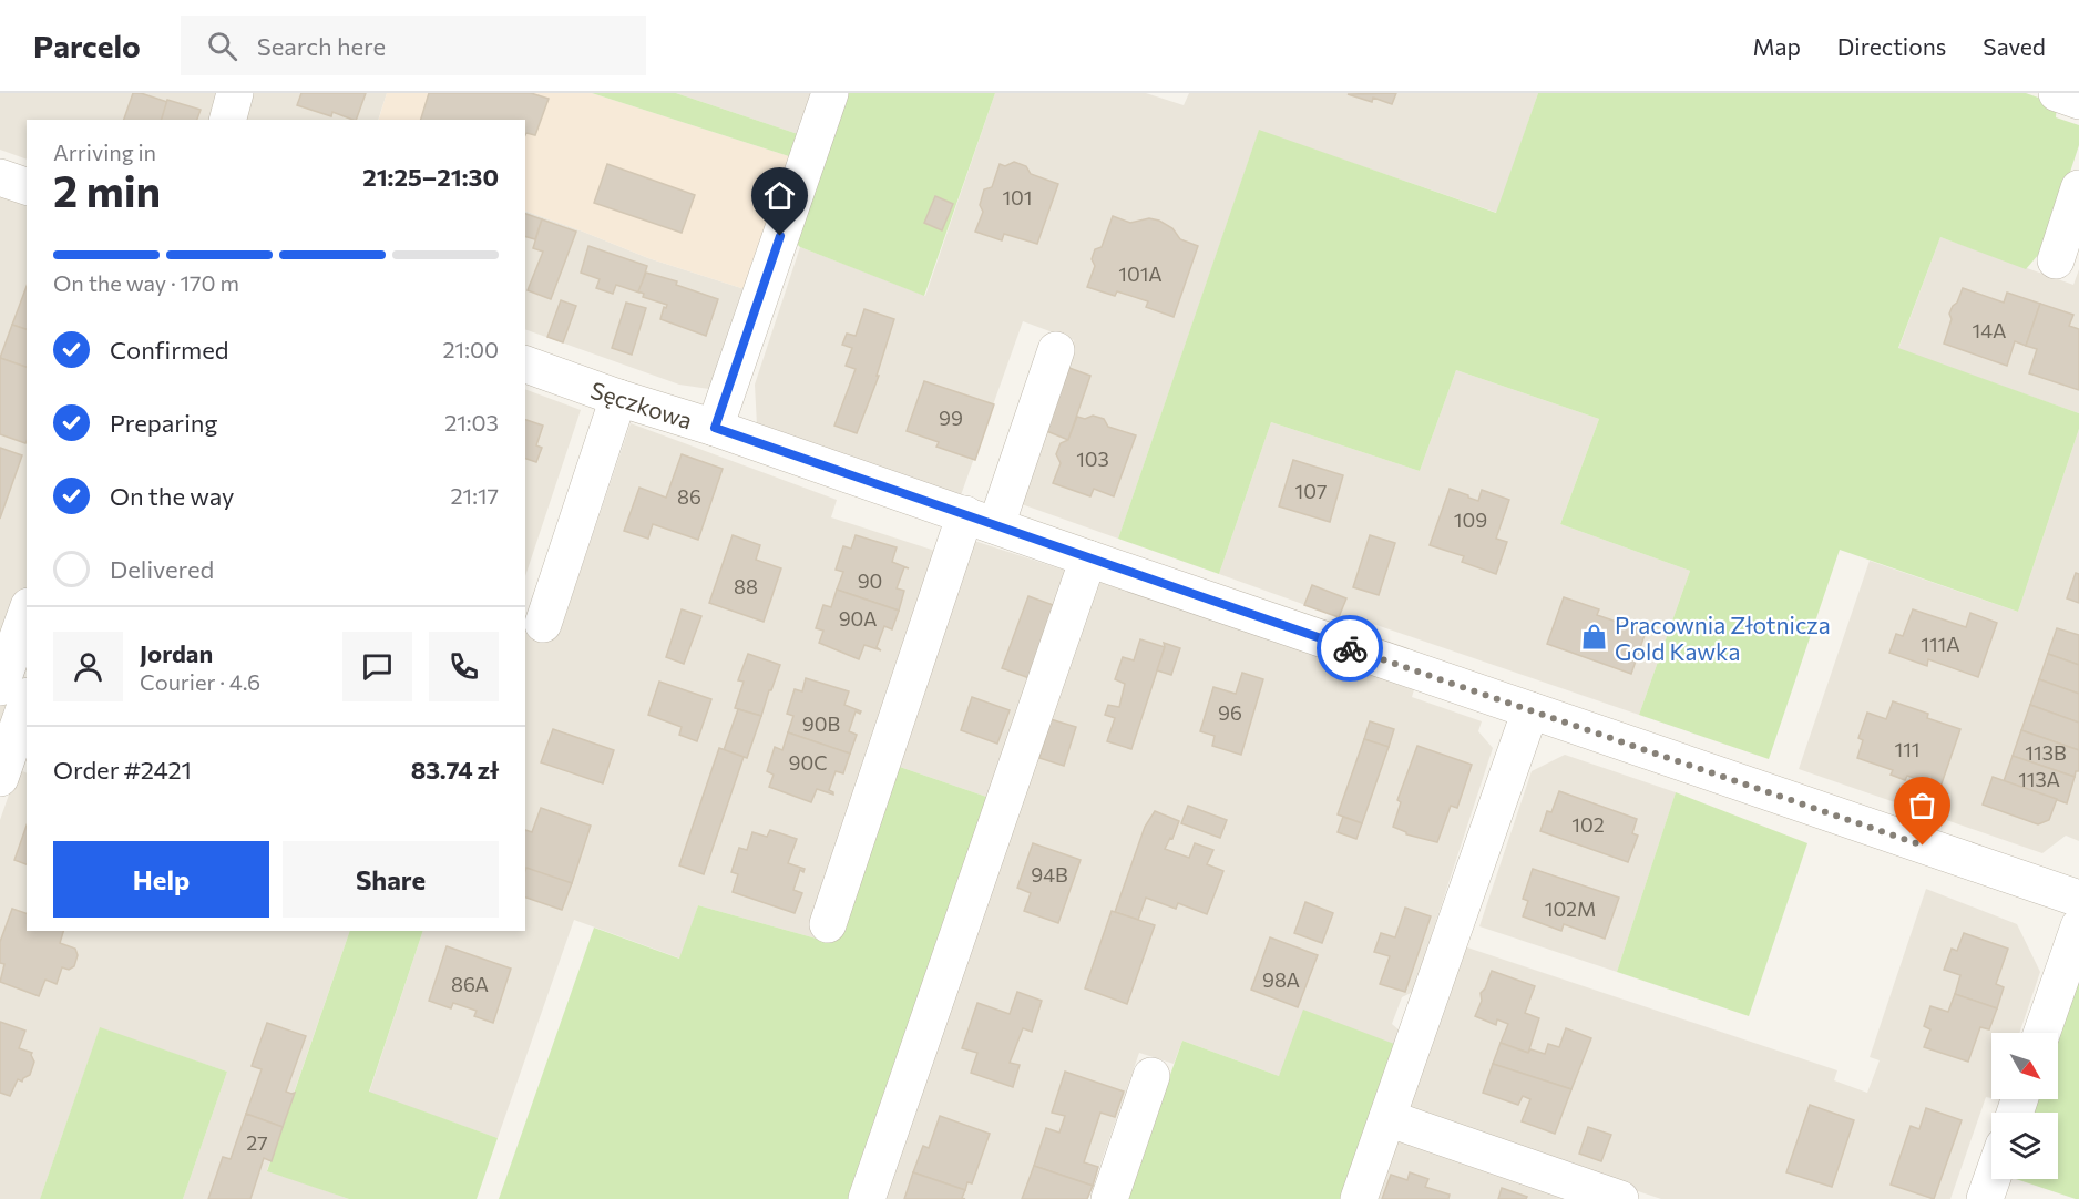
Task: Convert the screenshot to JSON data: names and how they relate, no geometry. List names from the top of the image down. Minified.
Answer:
{"streets":{"street":["Sęczkowa"]},"places":{"shop":["Pracownia Złotnicza Gold Kawka"]},"house_numbers":["101","101A","14A","99","103","107","86","109","90","88","90A","111A","96","90B","111","113B","90C","113A","102","94B","102M","98A","86A","27"],"north":"bottom right","page":{"header":"Parcelo","search":"Search here","nav":["Map","Directions","Saved"],"heading":["2 min","Arriving in","21:25–21:30"],"panel":["Jordan","Courier · 4.6","Order #2421","83.74 zł"],"bar":"On the way · 170 m","list":[["Confirmed","21:00"],["Preparing","21:03"],["On the way","21:17"],"Delivered"],"buttons":["Help","Share"]}}
